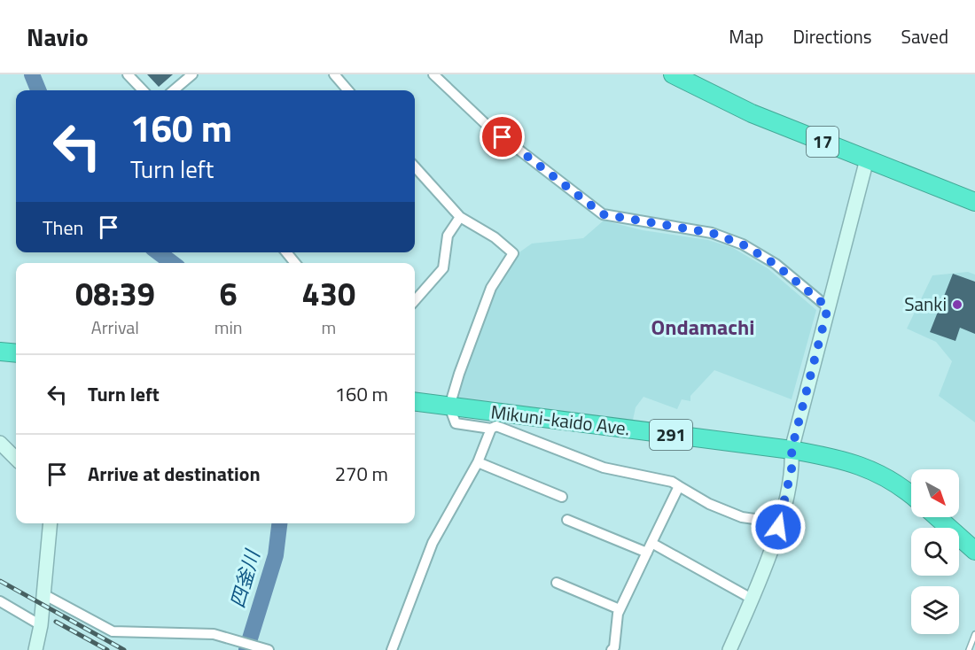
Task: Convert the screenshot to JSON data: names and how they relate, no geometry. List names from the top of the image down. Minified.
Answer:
{"streets":{"highway":["17","Mikuni-kaido Ave.","291"]},"districts":["Ondamachi"],"water":["四釜川"],"places":["Sanki"],"north":"bottom right","page":{"header":"Navio","nav":["Map","Directions","Saved"],"turn":["160 m","Turn left"],"then":"Then","eta":["08:39","Arrival","6","min","430","m"],"list":[{"name":"Turn left","value":"160 m"},{"name":"Arrive at destination","value":"270 m"}]}}
